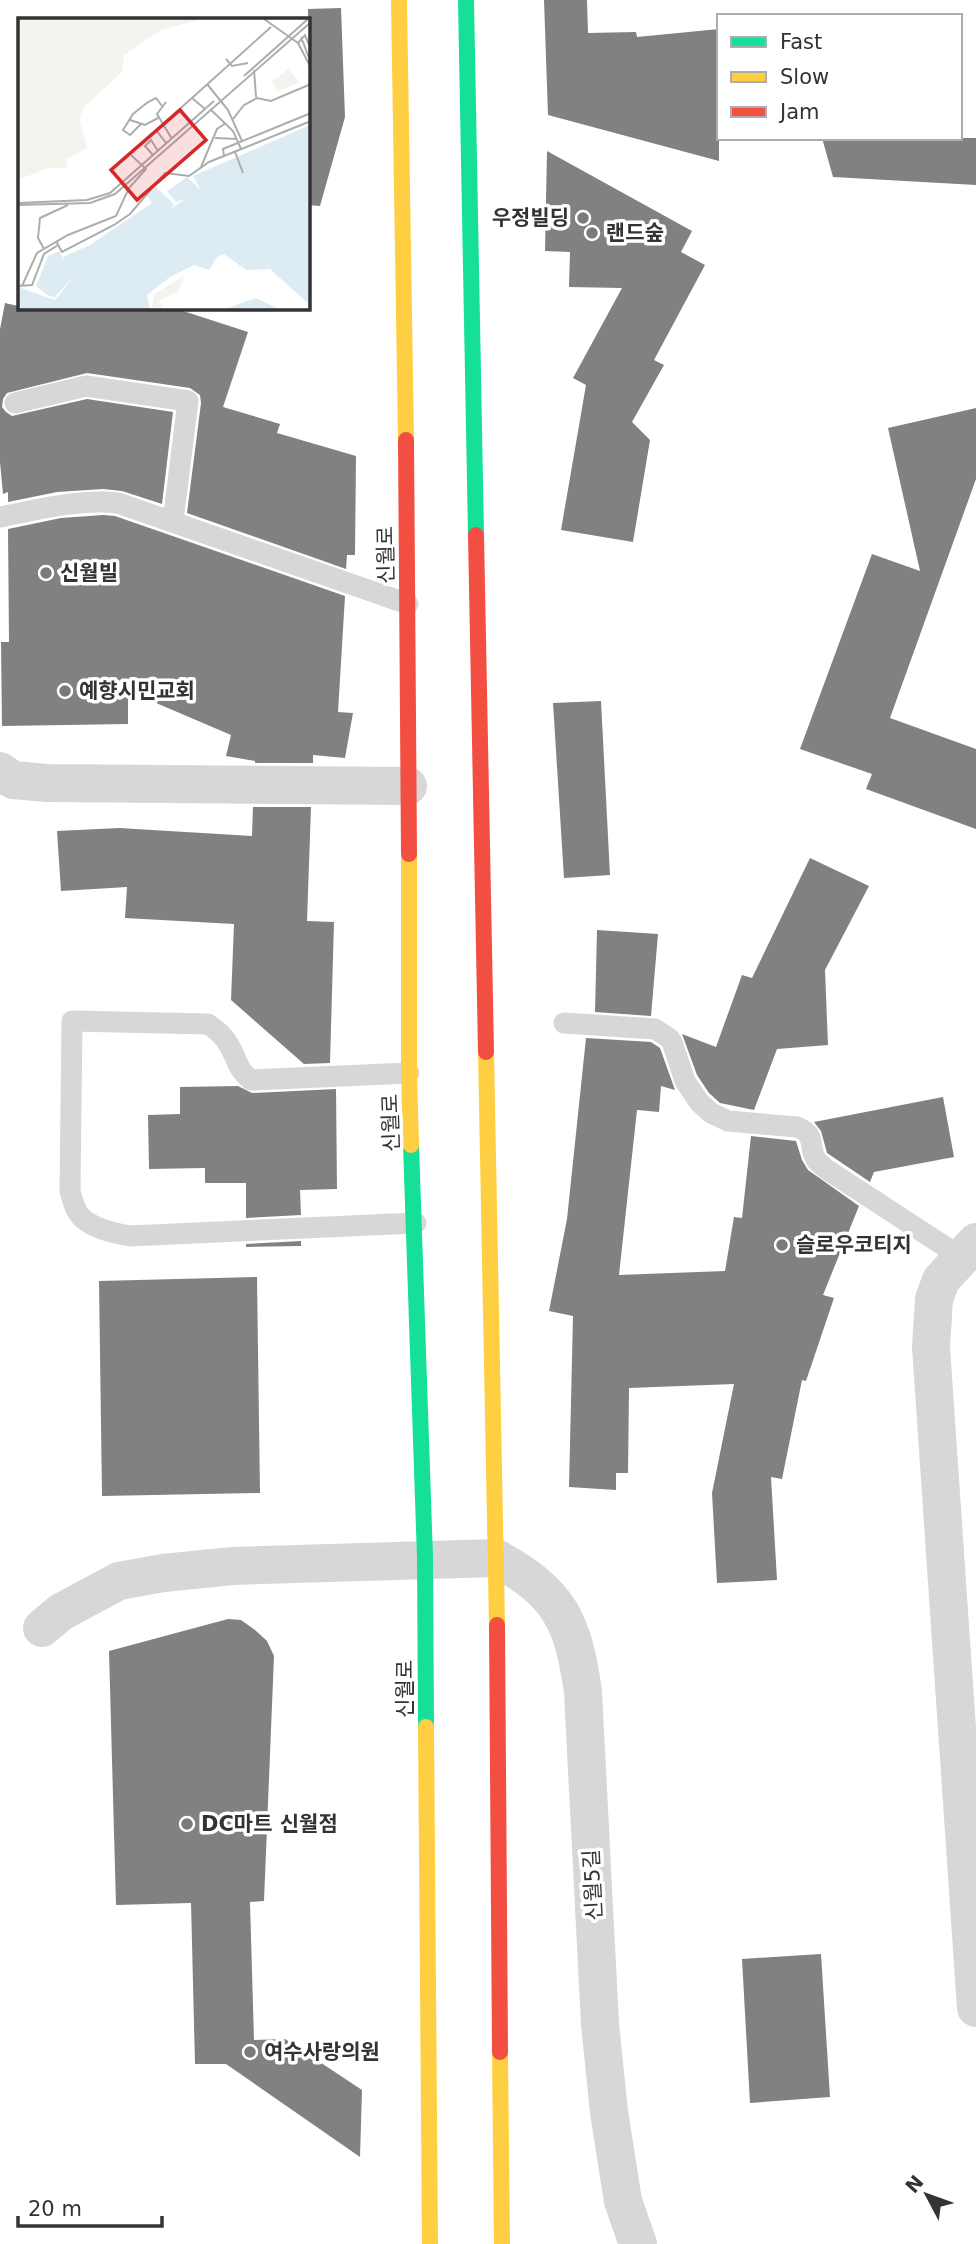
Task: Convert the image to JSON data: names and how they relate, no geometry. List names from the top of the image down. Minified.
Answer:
{"streets":{"street":["신월로","신월5길"]},"places":["우정빌딩","랜드숲","신월빌","예향시민교회","슬로우코티지","DC마트 신월점","여수사랑의원"],"legend":["Fast","Slow","Jam"],"scale_bar":"20 m","north":"top left"}
